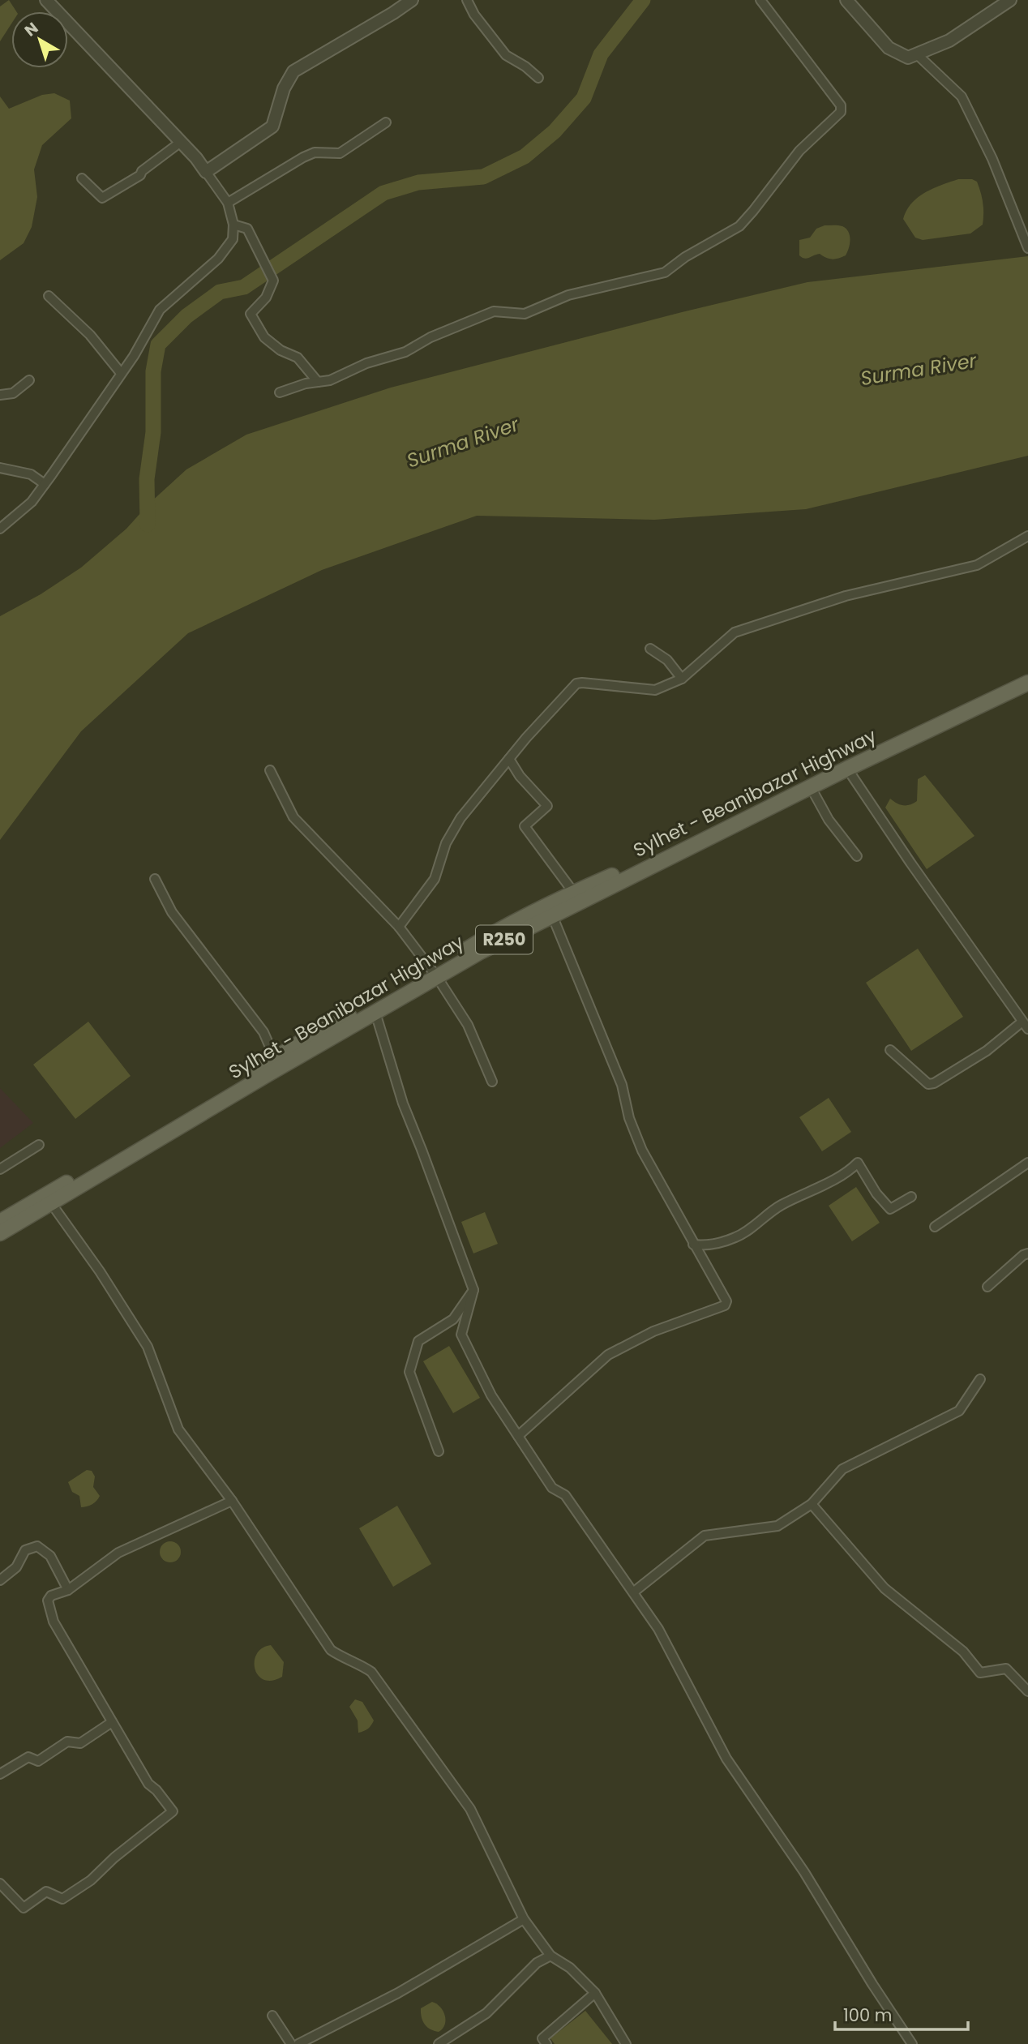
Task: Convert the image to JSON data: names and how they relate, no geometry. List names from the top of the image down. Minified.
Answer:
{"streets":{"main road":["Sylhet - Beanibazar Highway","R250"]},"water":["Surma River"],"scale_bar":"100 m","north":"top left"}
